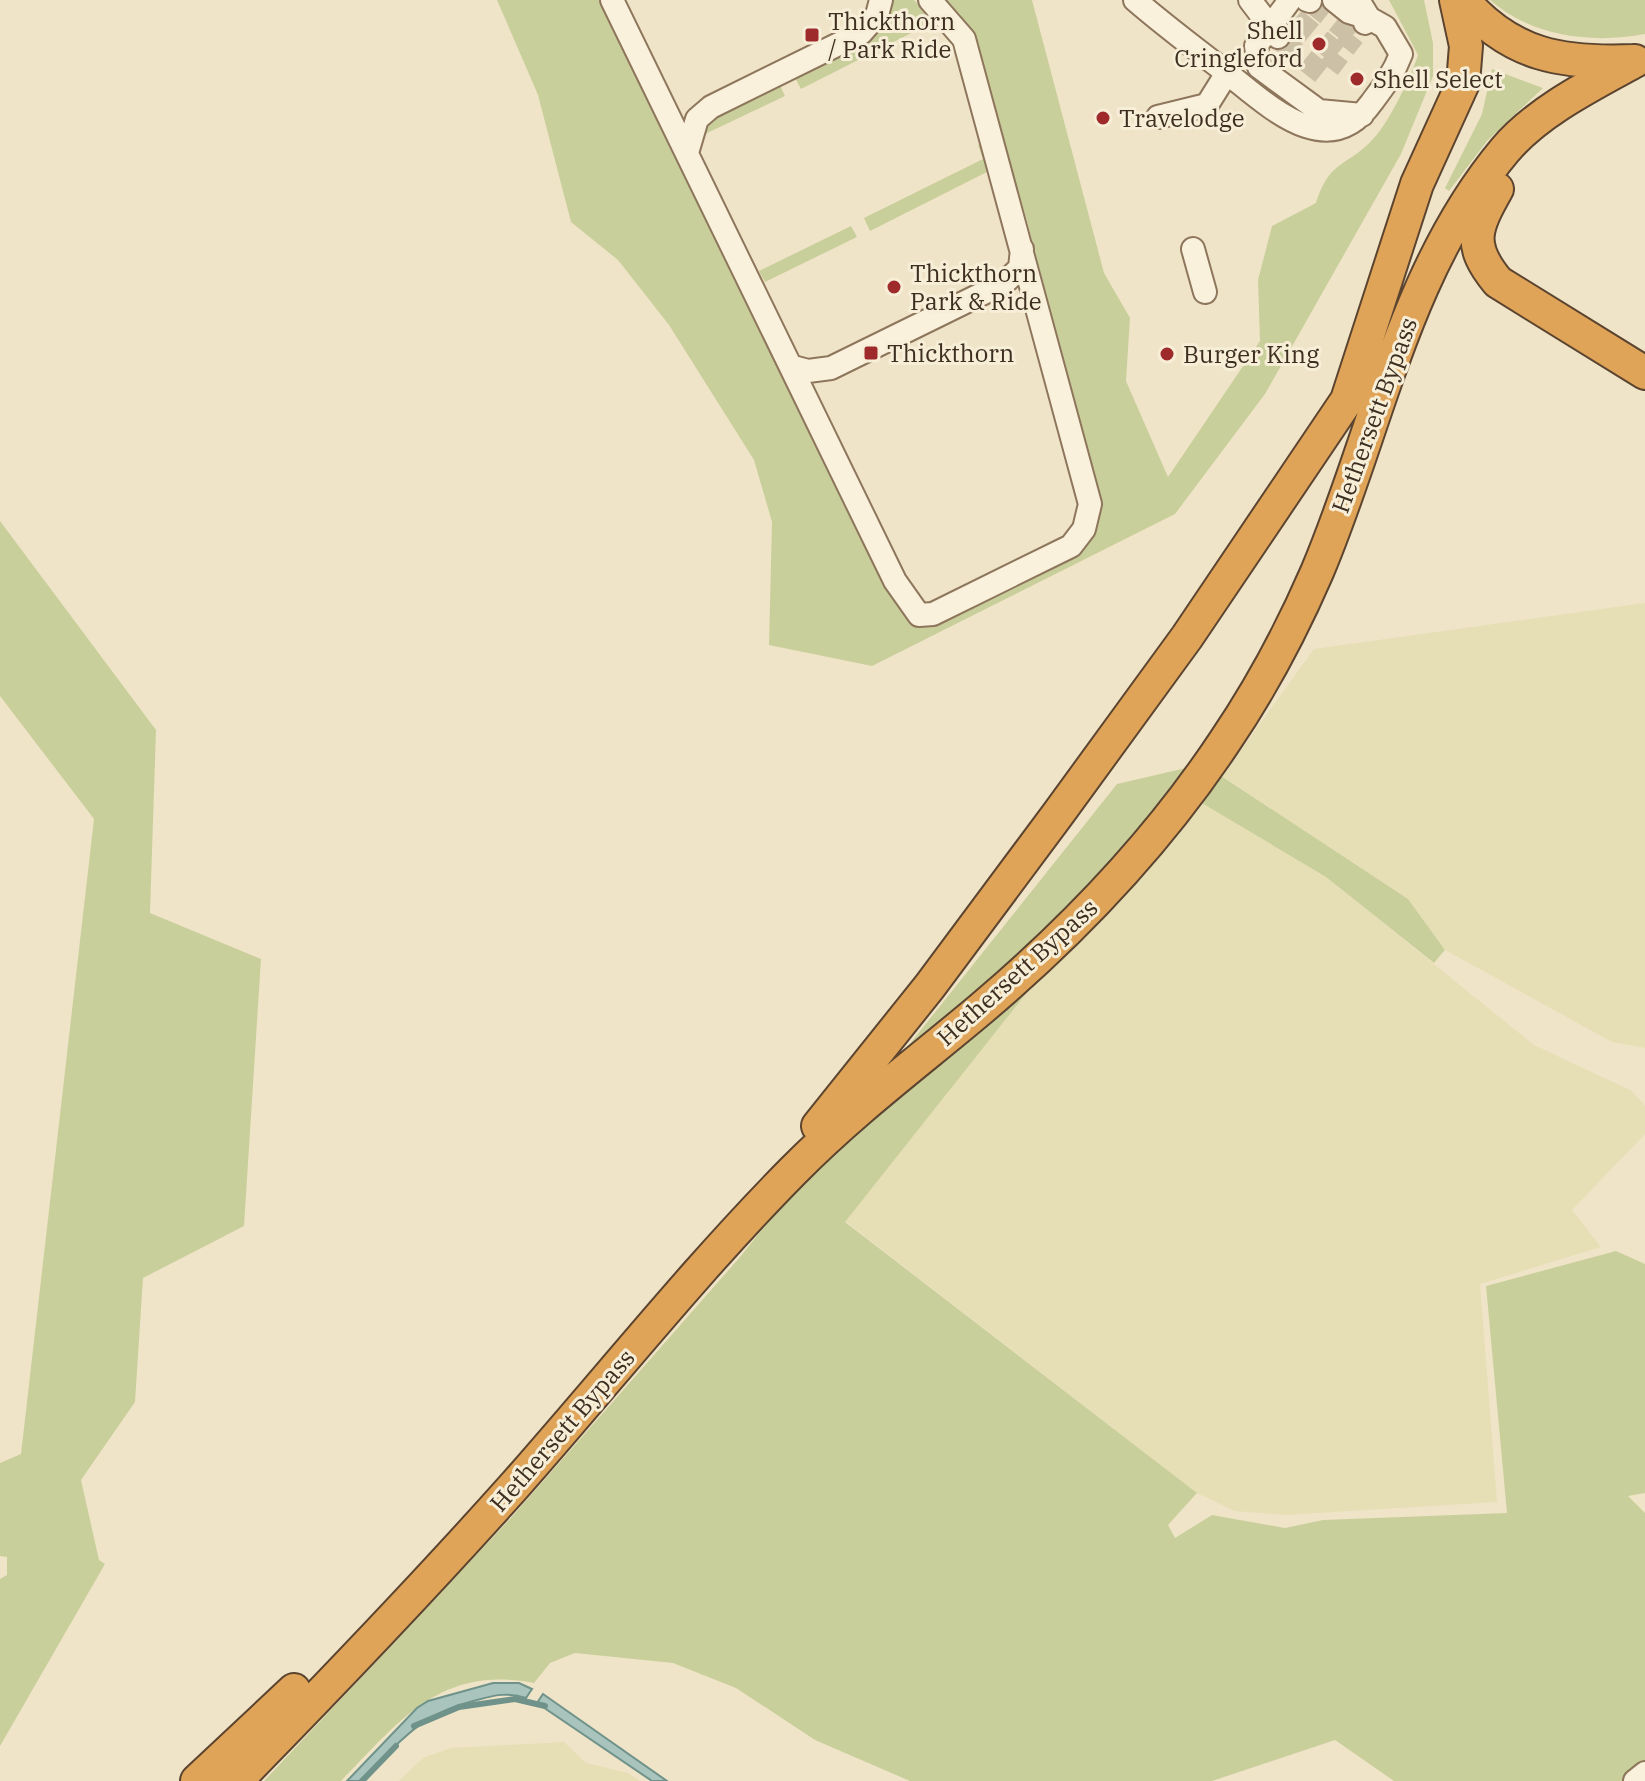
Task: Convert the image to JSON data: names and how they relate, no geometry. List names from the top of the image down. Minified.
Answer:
{"streets":{"highway":["Hethersett Bypass"]},"places":{"transit":["Thickthorn / Park Ride","Thickthorn"],"other":["Shell Cringleford","Shell Select","Travelodge","Thickthorn Park & Ride","Burger King"]}}
